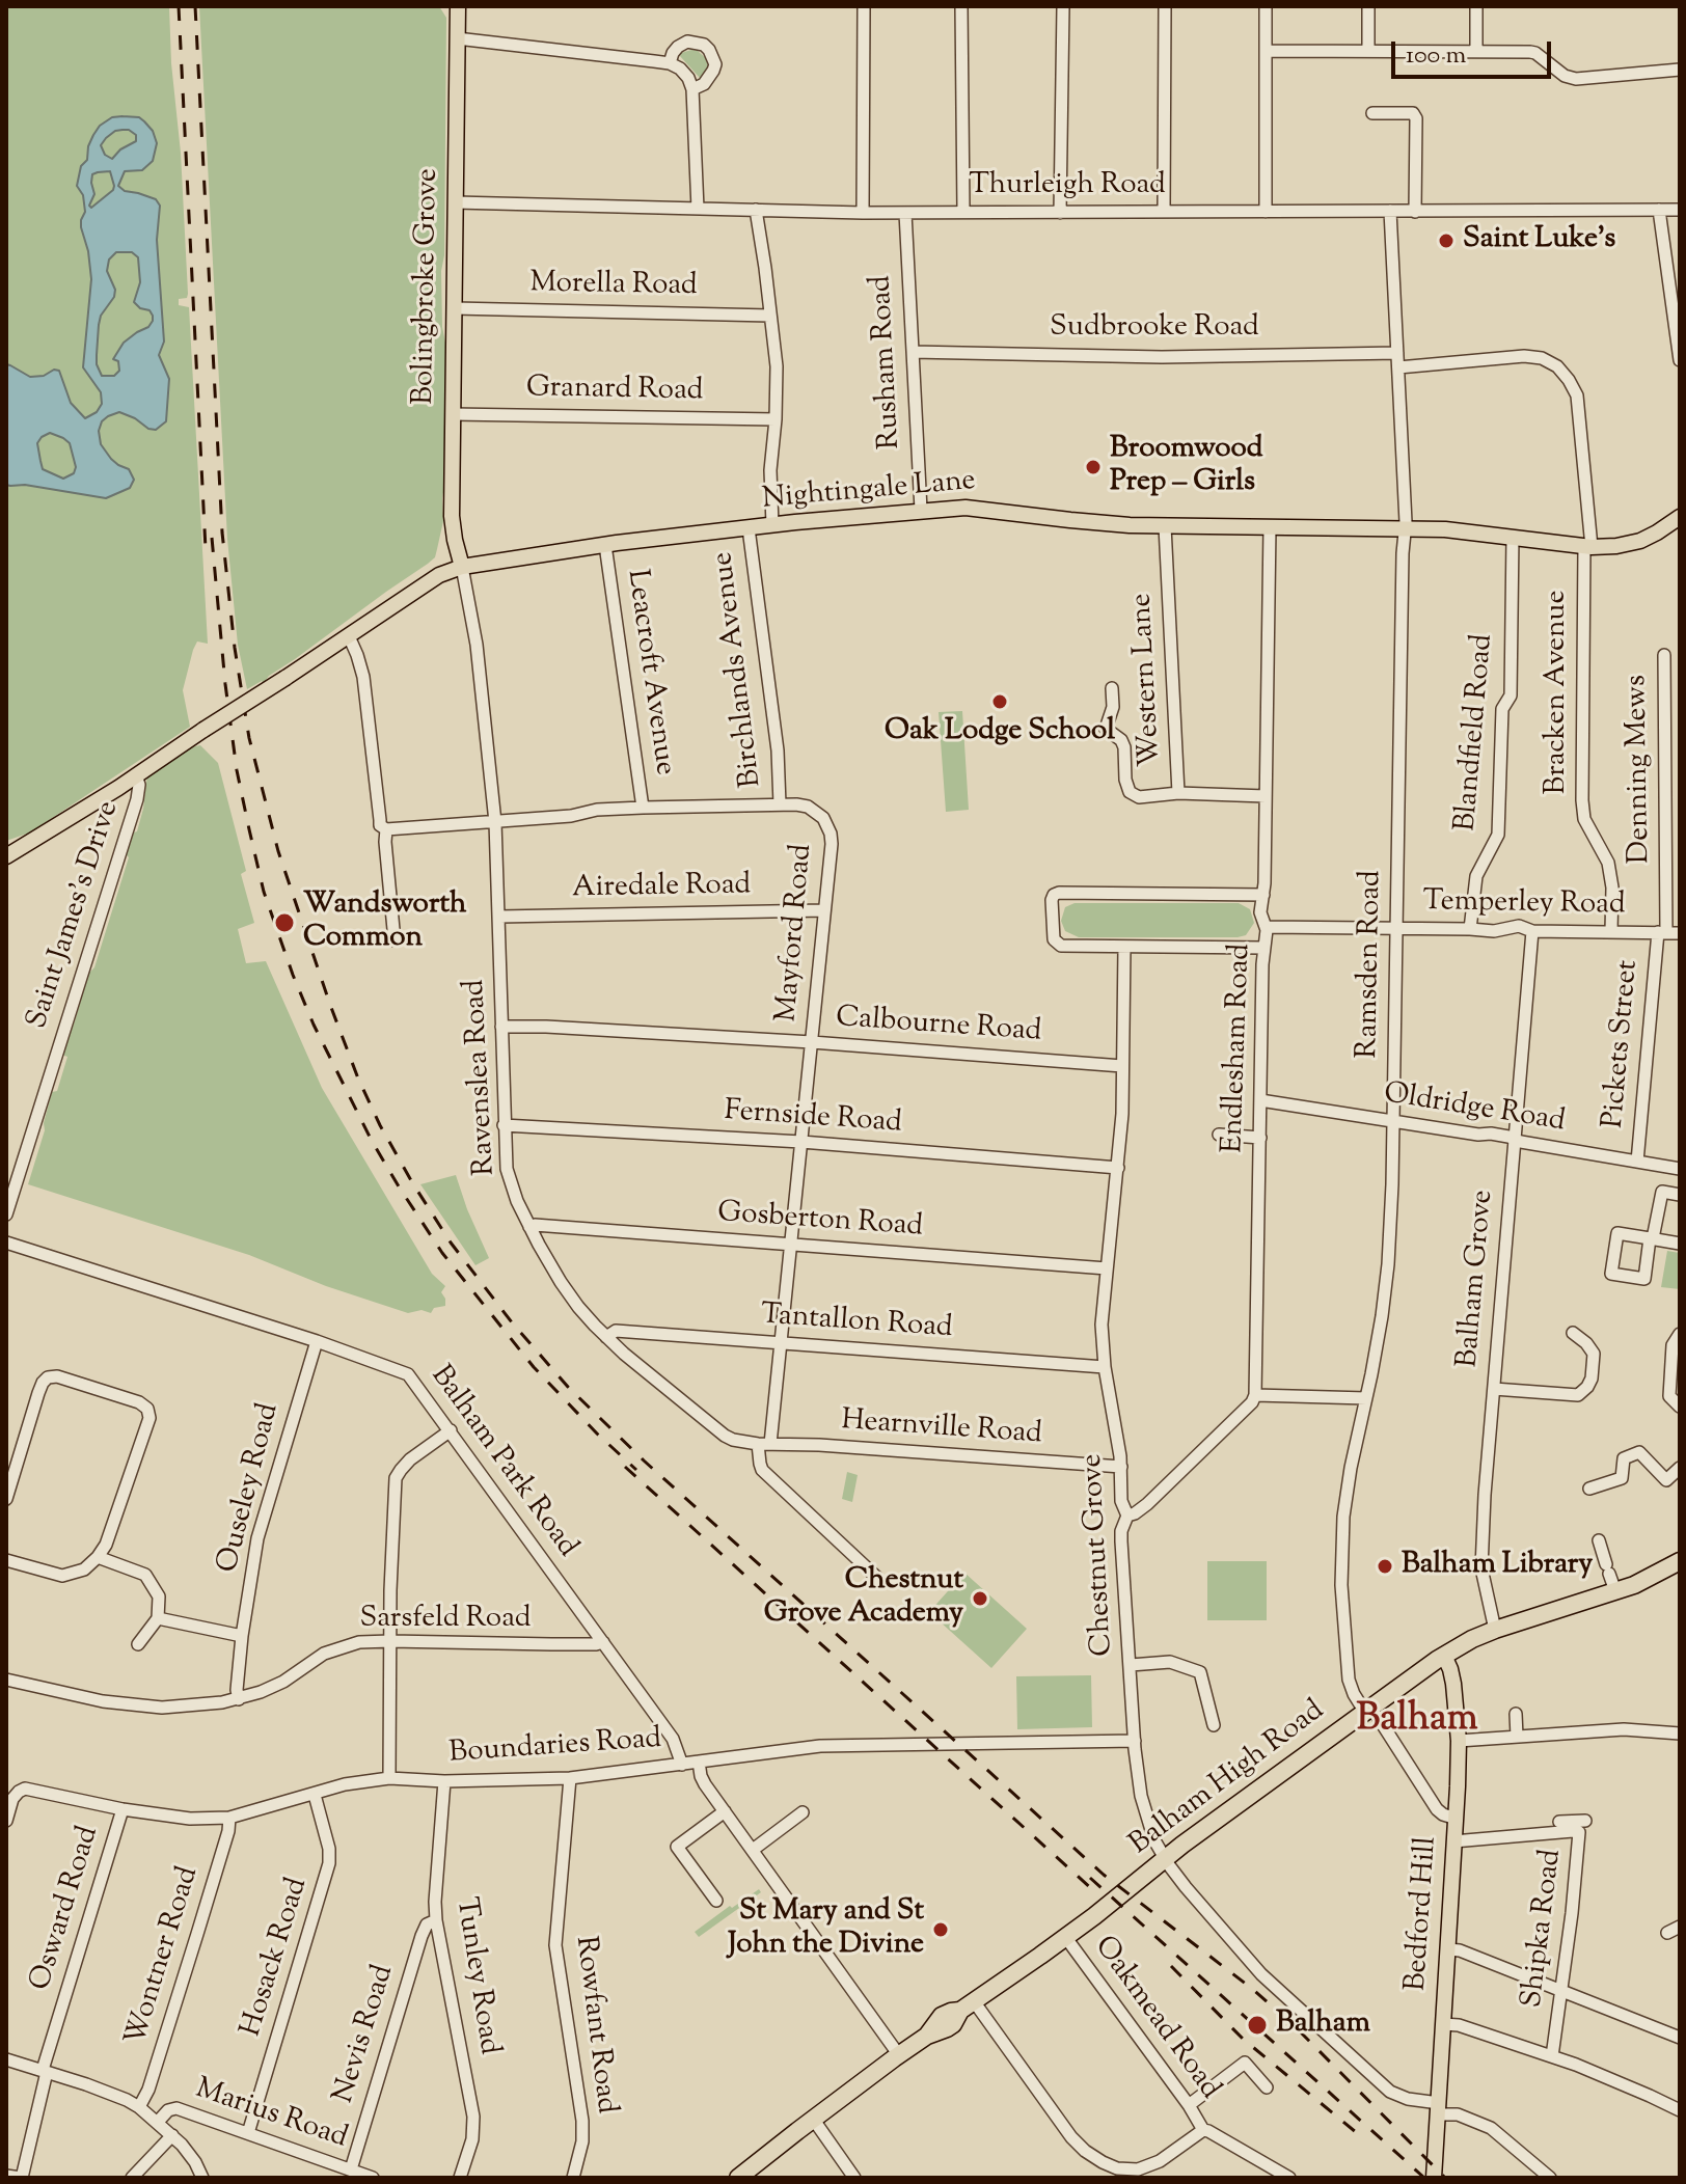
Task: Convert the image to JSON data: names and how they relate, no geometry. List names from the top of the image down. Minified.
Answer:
{"streets":{"highway":["Balham High Road"],"main road":["Bolingbroke Grove","Nightingale Lane","Bedford Hill"],"street":["Thurleigh Road","Morella Road","Sudbrooke Road","Rusham Road","Granard Road","Birchlands Avenue","Leacroft Avenue","Western Lane","Bracken Avenue","Blandfield Road","Denning Mews","Airedale Road","Temperley Road","Saint James's Drive","Mayford Road","Ramsden Road","Calbourne Road","Pickets Street","Endlesham Road","Ravenslea Road","Oldridge Road","Fernside Road","Gosberton Road","Balham Grove","Tantallon Road","Hearnville Road","Balham Park Road","Ouseley Road","Chestnut Grove","Sarsfeld Road","Boundaries Road","Osward Road","Shipka Road","Wontner Road","Hosack Road","Tunley Road","Oakmead Road","Rowfant Road","Nevis Road","Marius Road"]},"crossings":[["Thurleigh Road","Bolingbroke Grove"],["Thurleigh Road","Rusham Road"],["Thurleigh Road","Ramsden Road"],["Bolingbroke Grove","Morella Road"],["Bolingbroke Grove","Granard Road"],["Bolingbroke Grove","Nightingale Lane"],["Bolingbroke Grove","Ravenslea Road"],["Sudbrooke Road","Rusham Road"],["Sudbrooke Road","Ramsden Road"],["Rusham Road","Nightingale Lane"],["Nightingale Lane","Birchlands Avenue"],["Nightingale Lane","Leacroft Avenue"],["Nightingale Lane","Western Lane"],["Nightingale Lane","Bracken Avenue"],["Nightingale Lane","Blandfield Road"],["Nightingale Lane","Saint James's Drive"],["Nightingale Lane","Ramsden Road"],["Nightingale Lane","Endlesham Road"],["Nightingale Lane","Ravenslea Road"],["Birchlands Avenue","Mayford Road"],["Leacroft Avenue","Mayford Road"],["Western Lane","Endlesham Road"],["Bracken Avenue","Temperley Road"],["Bracken Avenue","Ramsden Road"],["Blandfield Road","Temperley Road"],["Denning Mews","Temperley Road"],["Denning Mews","Pickets Street"],["Airedale Road","Mayford Road"],["Airedale Road","Ravenslea Road"],["Temperley Road","Ramsden Road"],["Temperley Road","Pickets Street"],["Temperley Road","Endlesham Road"],["Temperley Road","Balham Grove"],["Mayford Road","Calbourne Road"],["Mayford Road","Ravenslea Road"],["Mayford Road","Fernside Road"],["Mayford Road","Gosberton Road"],["Mayford Road","Tantallon Road"],["Mayford Road","Hearnville Road"],["Ramsden Road","Oldridge Road"],["Ramsden Road","Balham High Road"],["Ramsden Road","Bedford Hill"],["Calbourne Road","Ravenslea Road"],["Calbourne Road","Chestnut Grove"],["Pickets Street","Oldridge Road"],["Endlesham Road","Oldridge Road"],["Ravenslea Road","Fernside Road"],["Ravenslea Road","Gosberton Road"],["Ravenslea Road","Tantallon Road"],["Ravenslea Road","Hearnville Road"],["Oldridge Road","Balham Grove"],["Fernside Road","Chestnut Grove"],["Gosberton Road","Chestnut Grove"],["Balham Grove","Balham High Road"],["Tantallon Road","Chestnut Grove"],["Hearnville Road","Chestnut Grove"],["Balham Park Road","Ouseley Road"],["Balham Park Road","Sarsfeld Road"],["Balham Park Road","Boundaries Road"],["Ouseley Road","Sarsfeld Road"],["Chestnut Grove","Boundaries Road"],["Chestnut Grove","Balham High Road"],["Chestnut Grove","Bedford Hill"],["Boundaries Road","Osward Road"],["Boundaries Road","Wontner Road"],["Boundaries Road","Hosack Road"],["Boundaries Road","Tunley Road"],["Boundaries Road","Rowfant Road"],["Balham High Road","Bedford Hill"],["Balham High Road","Oakmead Road"],["Bedford Hill","Shipka Road"],["Hosack Road","Marius Road"],["Tunley Road","Nevis Road"],["Nevis Road","Marius Road"]],"districts":["Balham"],"places":["Saint Luke's","Broomwood Prep – Girls","Oak Lodge School","Wandsworth Common","Balham Library","Chestnut Grove Academy","St Mary and St John the Divine","Balham"],"scale_bar":"100 m"}
